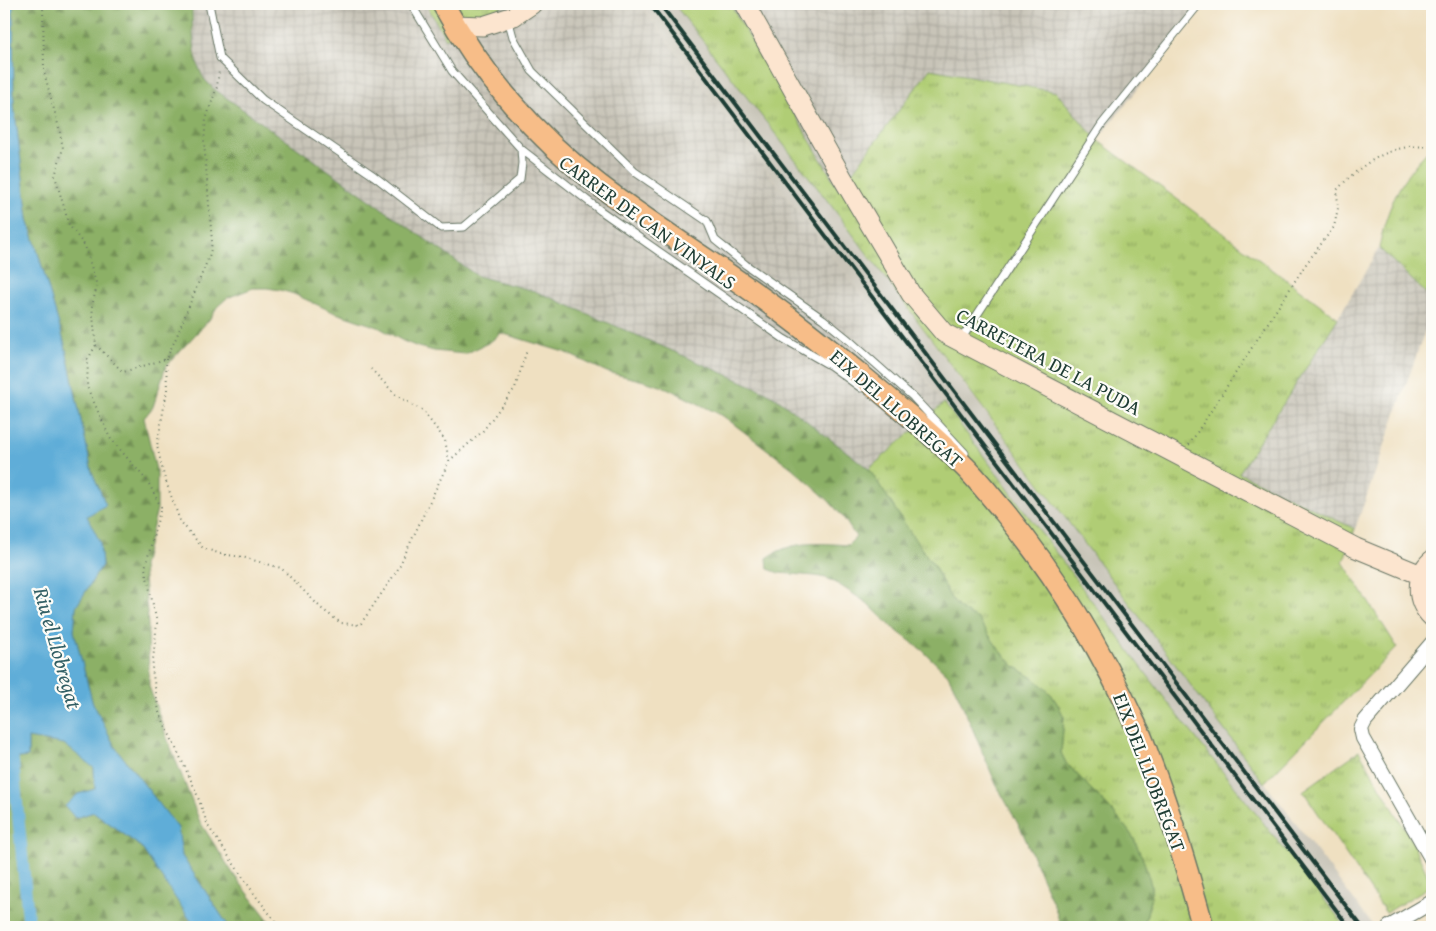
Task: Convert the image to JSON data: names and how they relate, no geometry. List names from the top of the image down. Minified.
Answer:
{"streets":{"main road":["EIX DEL LLOBREGAT"],"street":["CARRETERA DE LA PUDA"],"lane":["CARRER DE CAN VINYALS"]},"water":["Riu el Llobregat"]}
